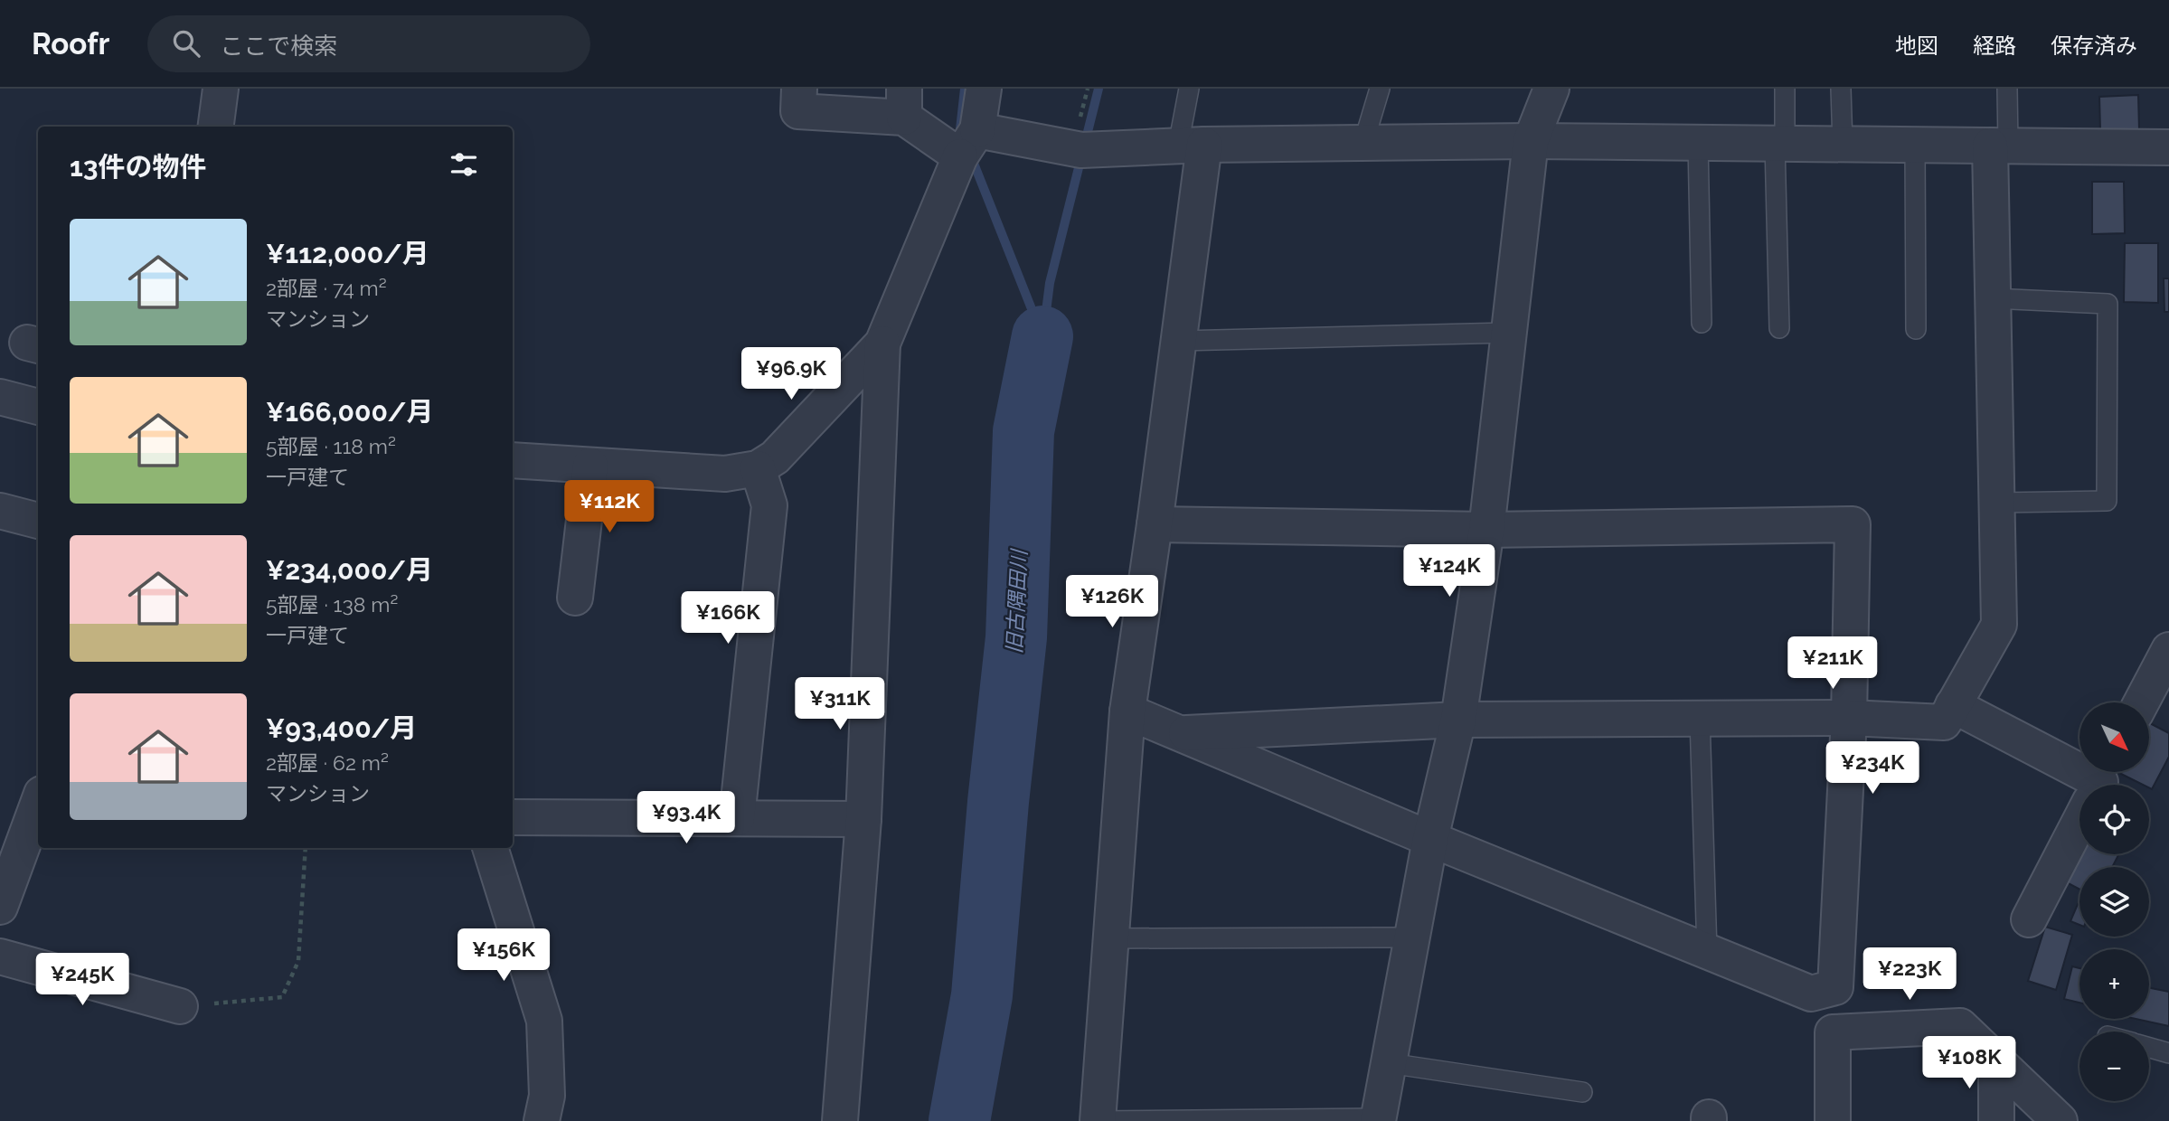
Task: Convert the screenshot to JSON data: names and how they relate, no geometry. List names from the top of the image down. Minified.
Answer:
{"water":["旧古隅田川"],"north":"bottom right","page":{"header":"Roofr","search":"ここで検索","nav":["地図","経路","保存済み"],"heading":"13件の物件","list":[{"name":"¥112,000/月","note":"2部屋 · 74 m² · マンション"},{"name":"¥166,000/月","note":"5部屋 · 118 m² · 一戸建て"},{"name":"¥234,000/月","note":"5部屋 · 138 m² · 一戸建て"},{"name":"¥93,400/月","note":"2部屋 · 62 m² · マンション"}],"price":["¥96.9K","¥112K","¥124K","¥126K","¥166K","¥211K","¥311K","¥234K","¥93.4K","¥156K","¥223K","¥245K","¥108K"],"map_buttons":["+","−"]}}
